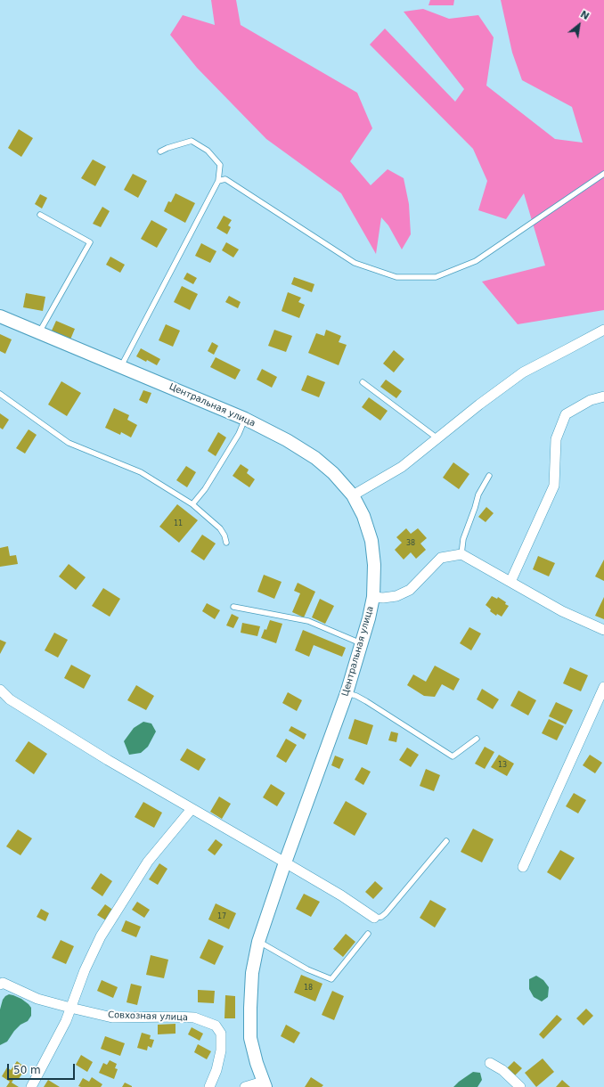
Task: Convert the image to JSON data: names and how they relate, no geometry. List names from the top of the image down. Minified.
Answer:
{"streets":{"street":["Центральная улица","Совхозная улица"]},"house_numbers":["11","38","13","17","18"],"scale_bar":"50 m","north":"top right"}
